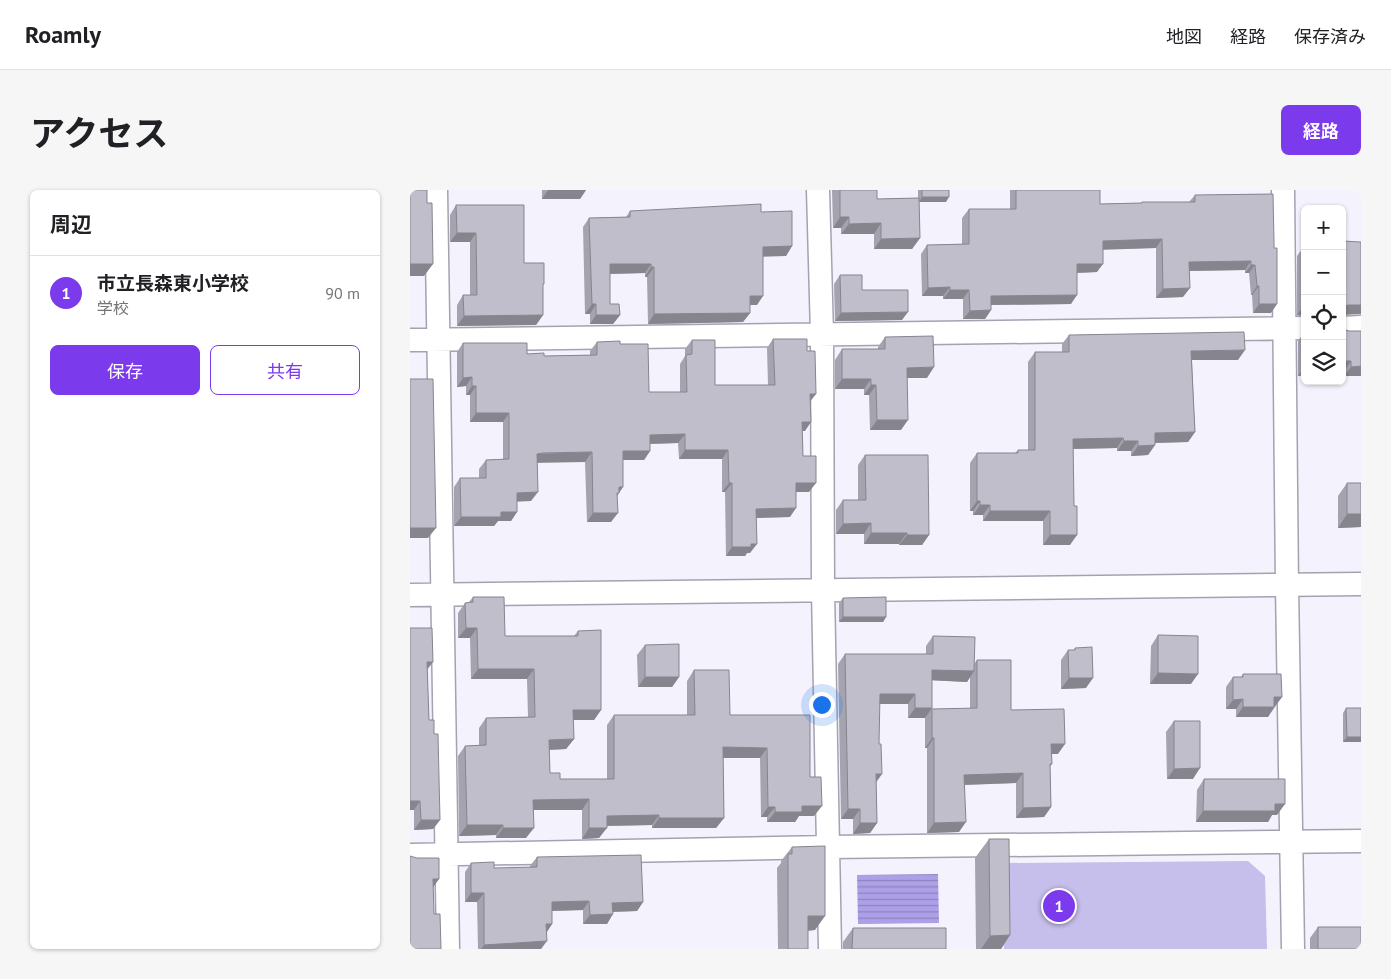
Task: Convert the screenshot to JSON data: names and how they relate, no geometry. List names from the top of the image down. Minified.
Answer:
{"page":{"header":"Roamly","nav":["地図","経路","保存済み"],"title":"アクセス","buttons":["経路",["保存","共有"]],"heading":"周辺","map_buttons":["+","−"],"list":[{"mark":"1","name":"市立長森東小学校","note":"学校","value":"90 m"}],"pins":"1"}}
